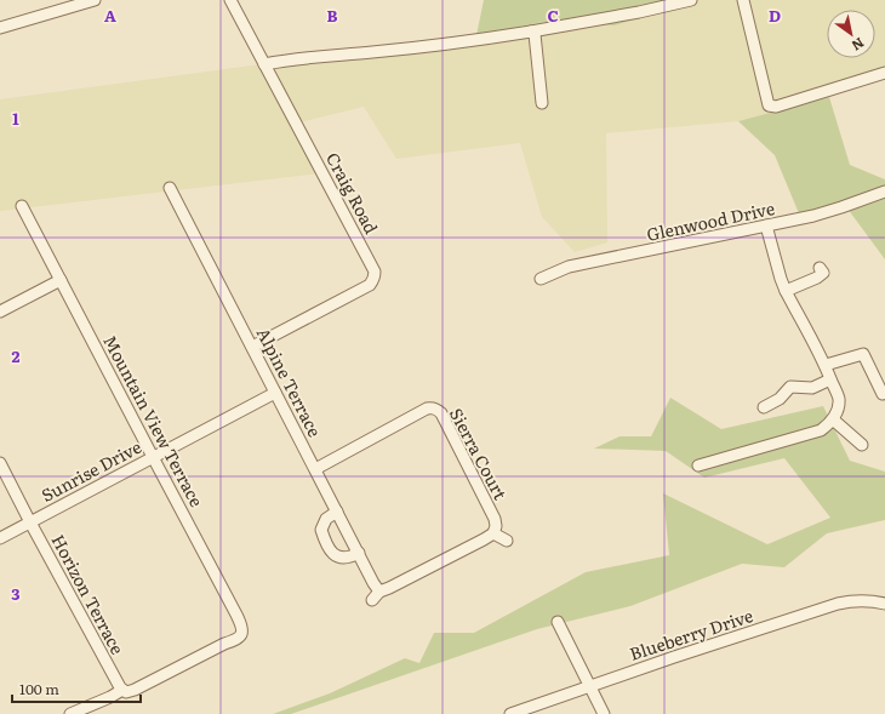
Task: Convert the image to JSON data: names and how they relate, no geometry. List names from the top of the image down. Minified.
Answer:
{"streets":{"street":["Craig Road","Glenwood Drive","Alpine Terrace","Mountain View Terrace","Sierra Court","Sunrise Drive","Horizon Terrace","Blueberry Drive"]},"crossings":[["Craig Road","Alpine Terrace"],["Alpine Terrace","Sierra Court"],["Alpine Terrace","Sunrise Drive"],["Mountain View Terrace","Sunrise Drive"],["Mountain View Terrace","Horizon Terrace"],["Sunrise Drive","Horizon Terrace"]],"scale_bar":"100 m","north":"bottom right","grid":{"columns":["A","B","C","D"],"rows":["1","2","3"]}}
